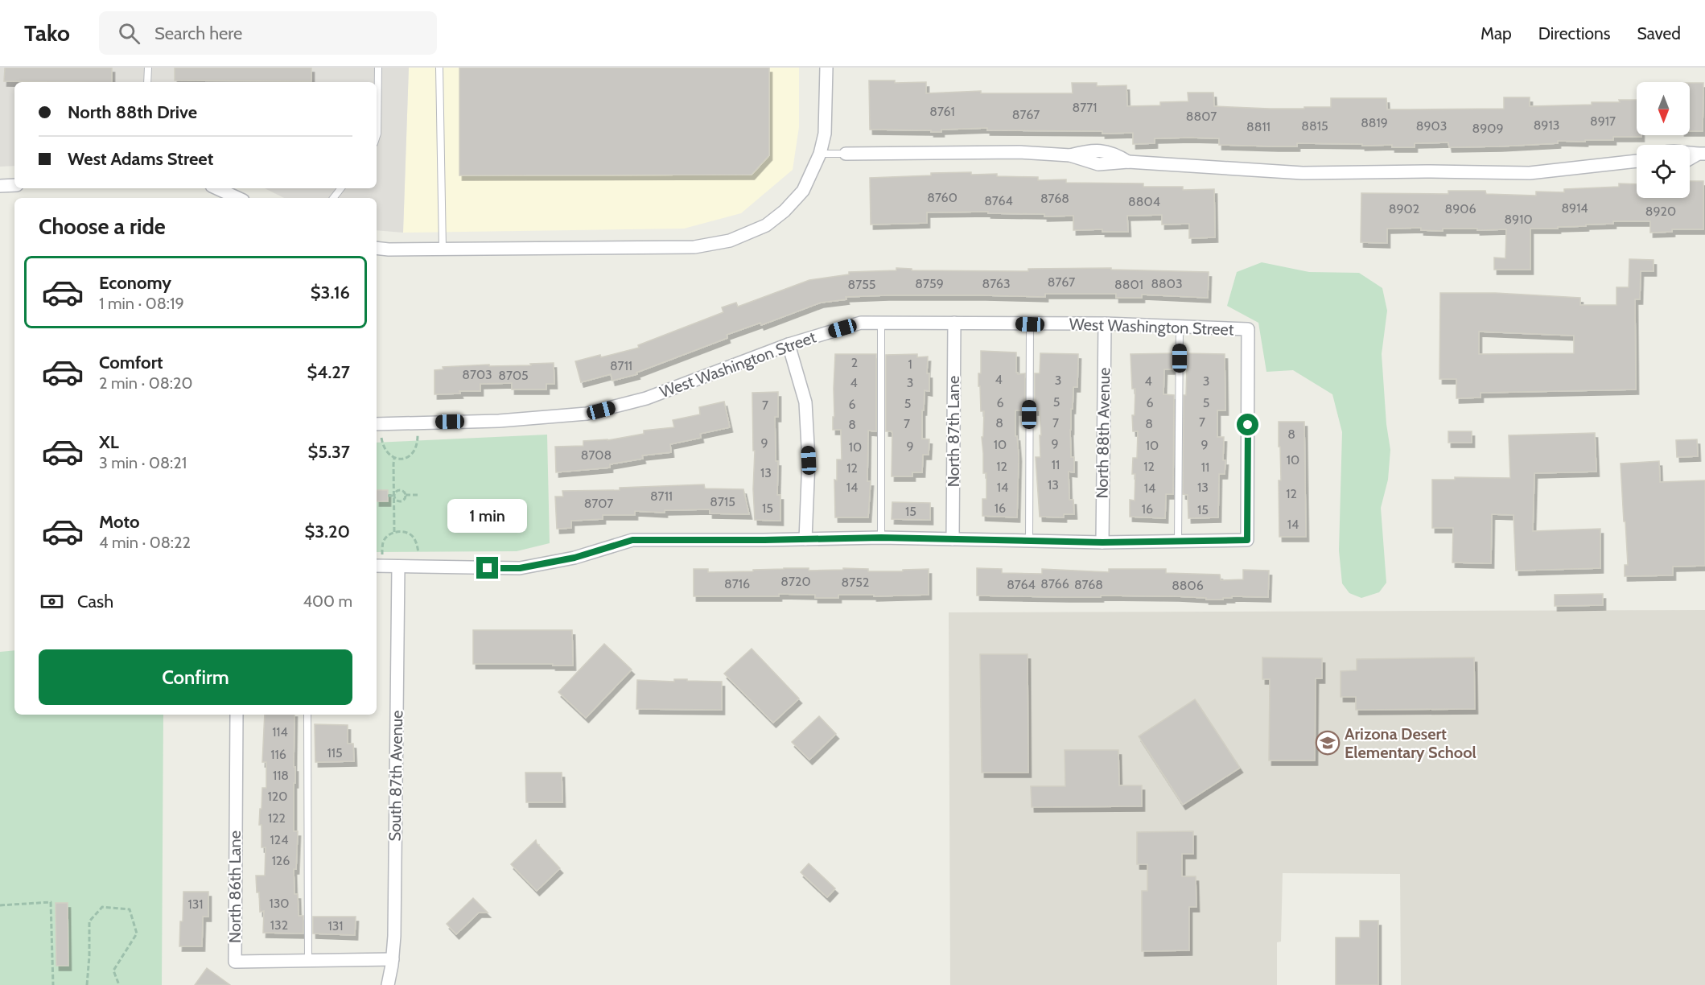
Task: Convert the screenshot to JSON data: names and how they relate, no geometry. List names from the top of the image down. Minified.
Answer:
{"streets":{"street":["West Washington Street","North 87th Lane","North 88th Avenue","South 87th Avenue","North 86th Lane"]},"crossings":[["West Washington Street","North 87th Lane"],["West Washington Street","North 88th Avenue"],["South 87th Avenue","North 86th Lane"]],"places":{"school or university":["Arizona Desert Elementary School"]},"house_numbers":["8771","8761","8767","8807","8917","8819","8913","8815","8903","8811","8909","8760","8768","8764","8804","8914","8902","8906","8920","8910","8767","8759","8763","8803","8755","8801","2","1","8711","8703","8705","4","3","4","3","4","3","5","6","6","5","5","6","7","7","8","7","7","8","8","8","9","9","10","9","10","9","10","8708","10","11","12","12","11","12","13","13","14","14","13","14","12","8711","8715","8707","15","16","16","15","15","14","8720","8752","8716","8766","8764","8768","8806","114","115","116","118","120","122","124","126","130","131","132","131"],"north":"bottom","page":{"header":"Tako","search":"Search here","nav":["Map","Directions","Saved"],"banner":["North 88th Drive","West Adams Street"],"heading":"Choose a ride","list":[{"name":"Economy","note":"1 min · 08:19","value":"$3.16"},{"name":"Comfort","note":"2 min · 08:20","value":"$4.27"},{"name":"XL","note":"3 min · 08:21","value":"$5.37"},{"name":"Moto","note":"4 min · 08:22","value":"$3.20"}],"bubble":"1 min","pay":["Cash","400 m"],"buttons":"Confirm"}}
